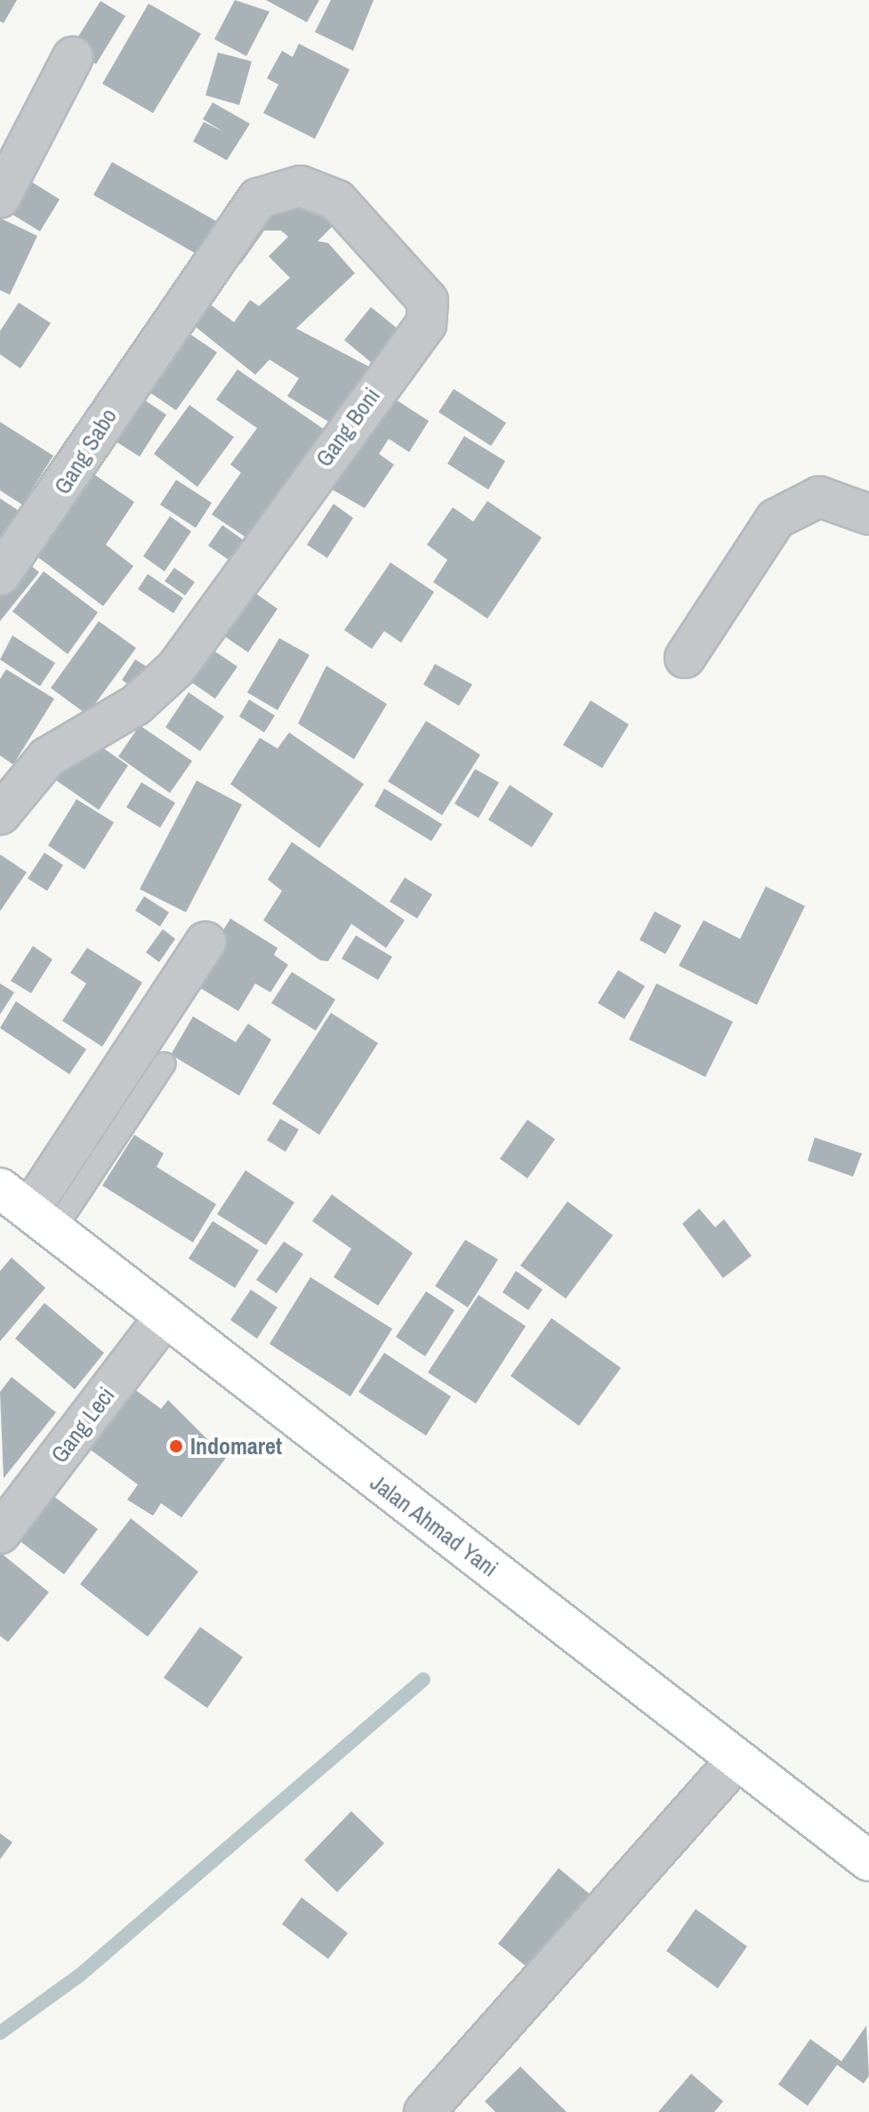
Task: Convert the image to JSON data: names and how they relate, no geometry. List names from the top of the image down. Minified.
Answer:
{"streets":{"main road":["Jalan Ahmad Yani"],"street":["Gang Boni","Gang Sabo","Gang Leci"]},"crossings":[["Gang Boni","Gang Sabo"],["Gang Leci","Jalan Ahmad Yani"]],"places":["Indomaret"]}
